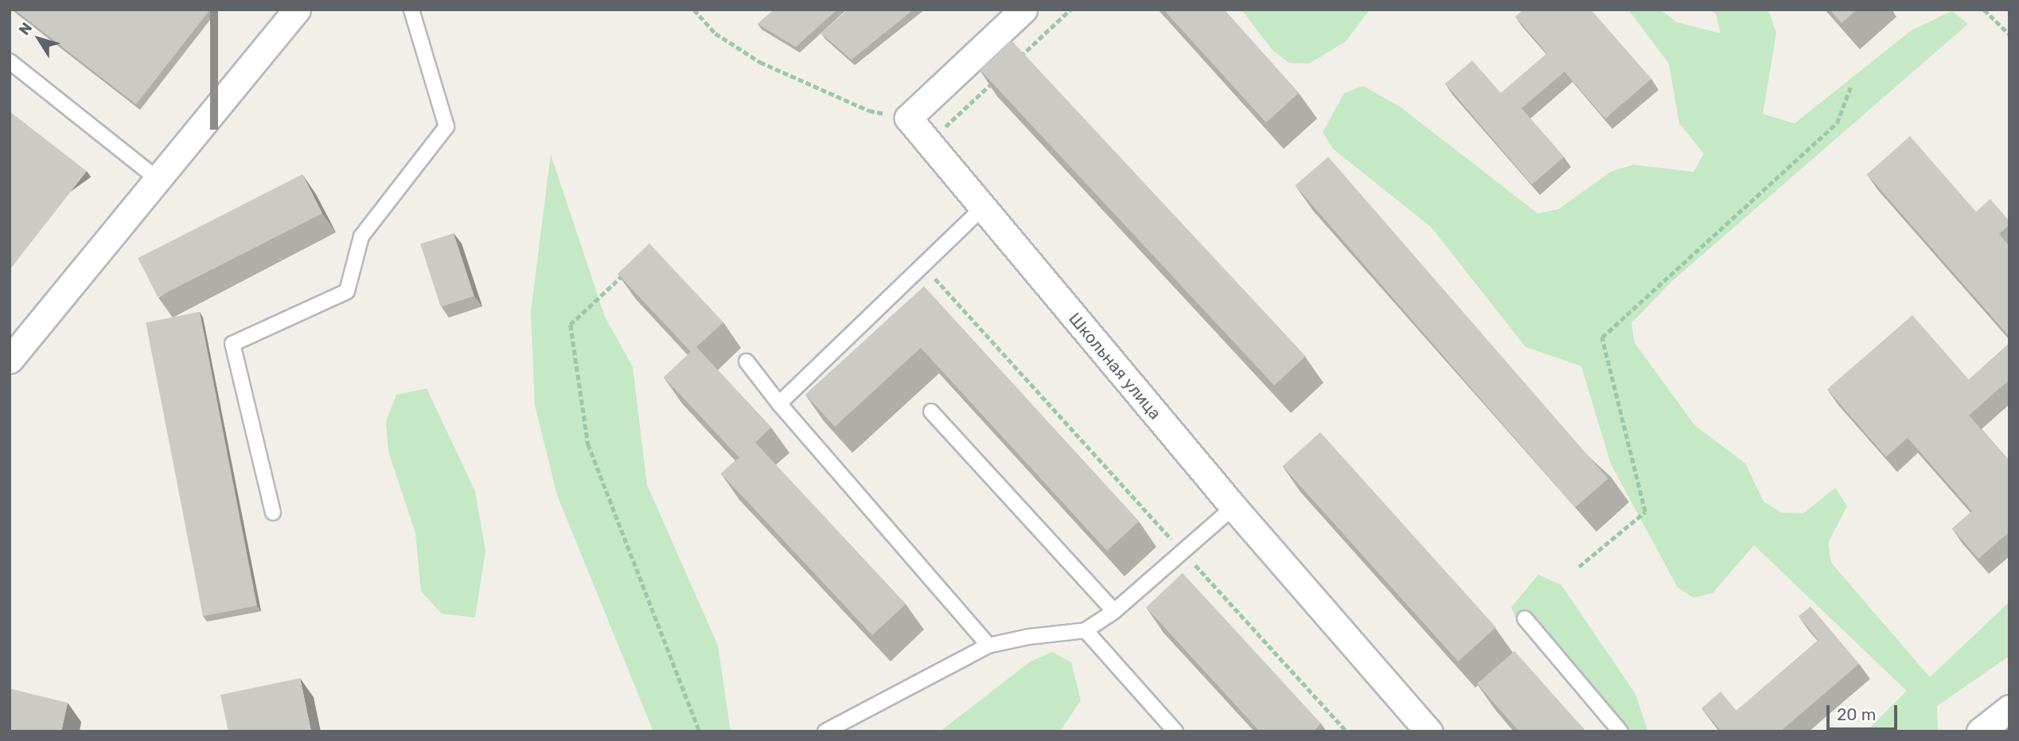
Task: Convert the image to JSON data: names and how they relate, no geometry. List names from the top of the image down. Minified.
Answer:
{"streets":{"street":["Школьная улица"]},"scale_bar":"20 m","north":"top left"}
